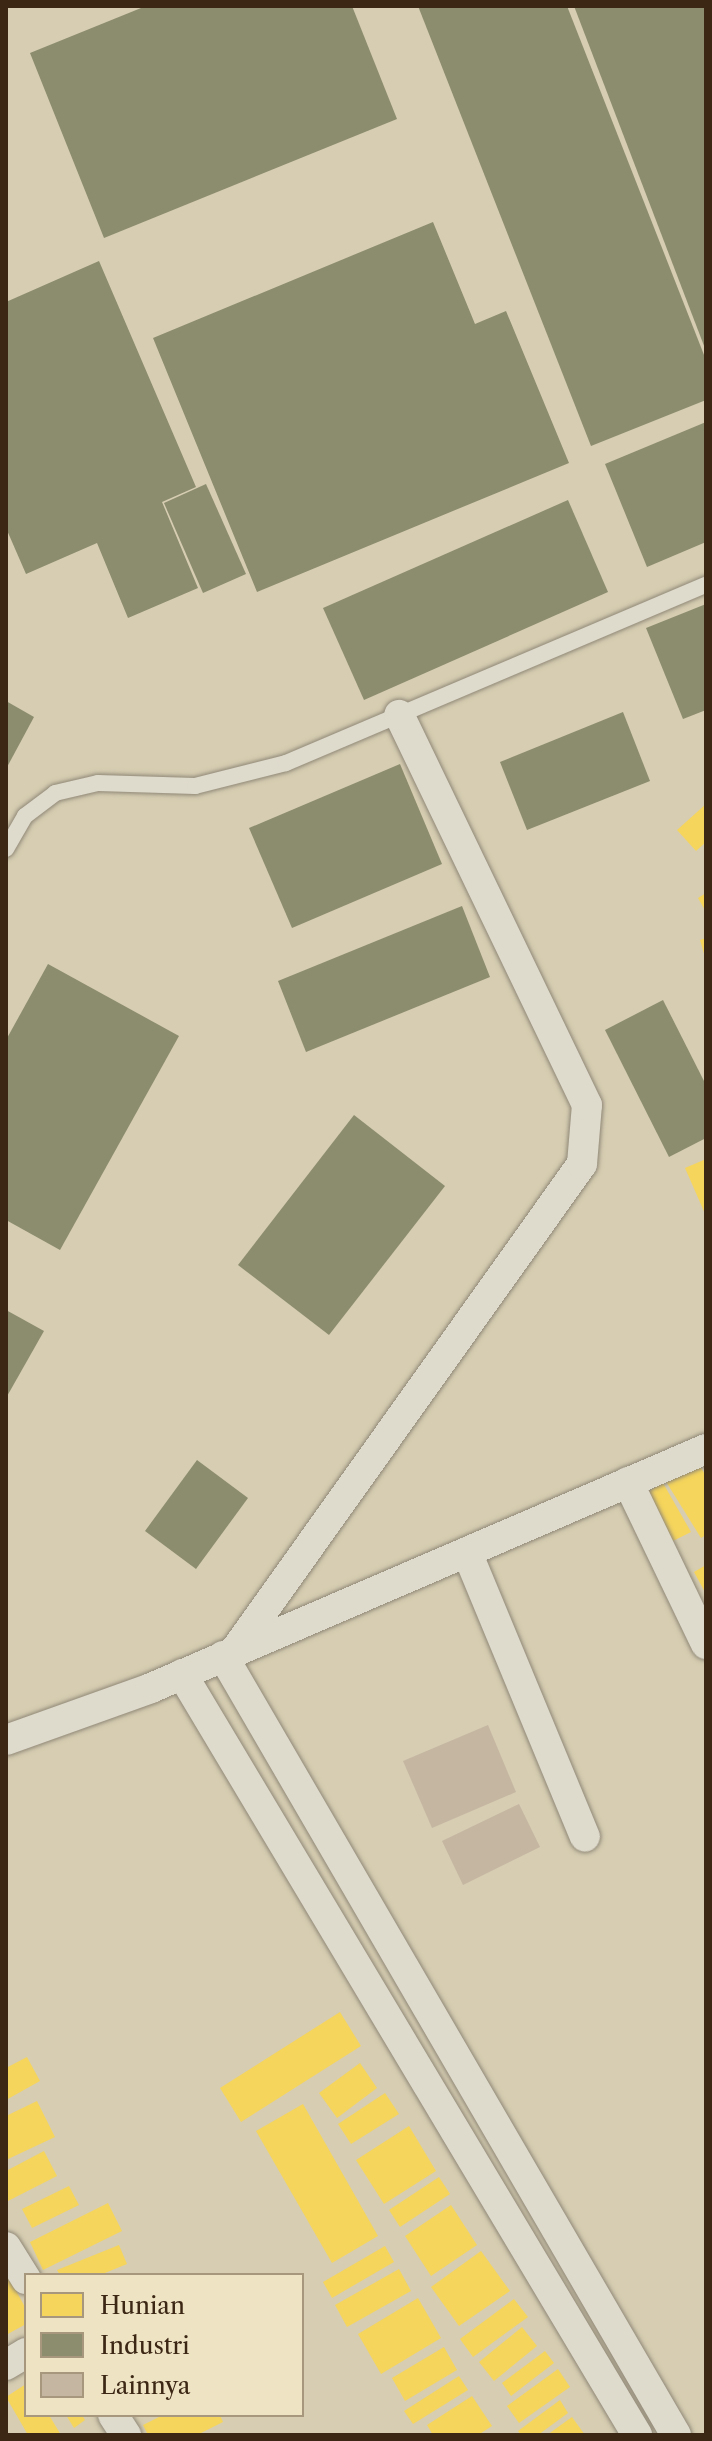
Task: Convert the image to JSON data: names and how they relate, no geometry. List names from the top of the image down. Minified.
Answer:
{"legend":["Hunian","Industri","Lainnya"]}
